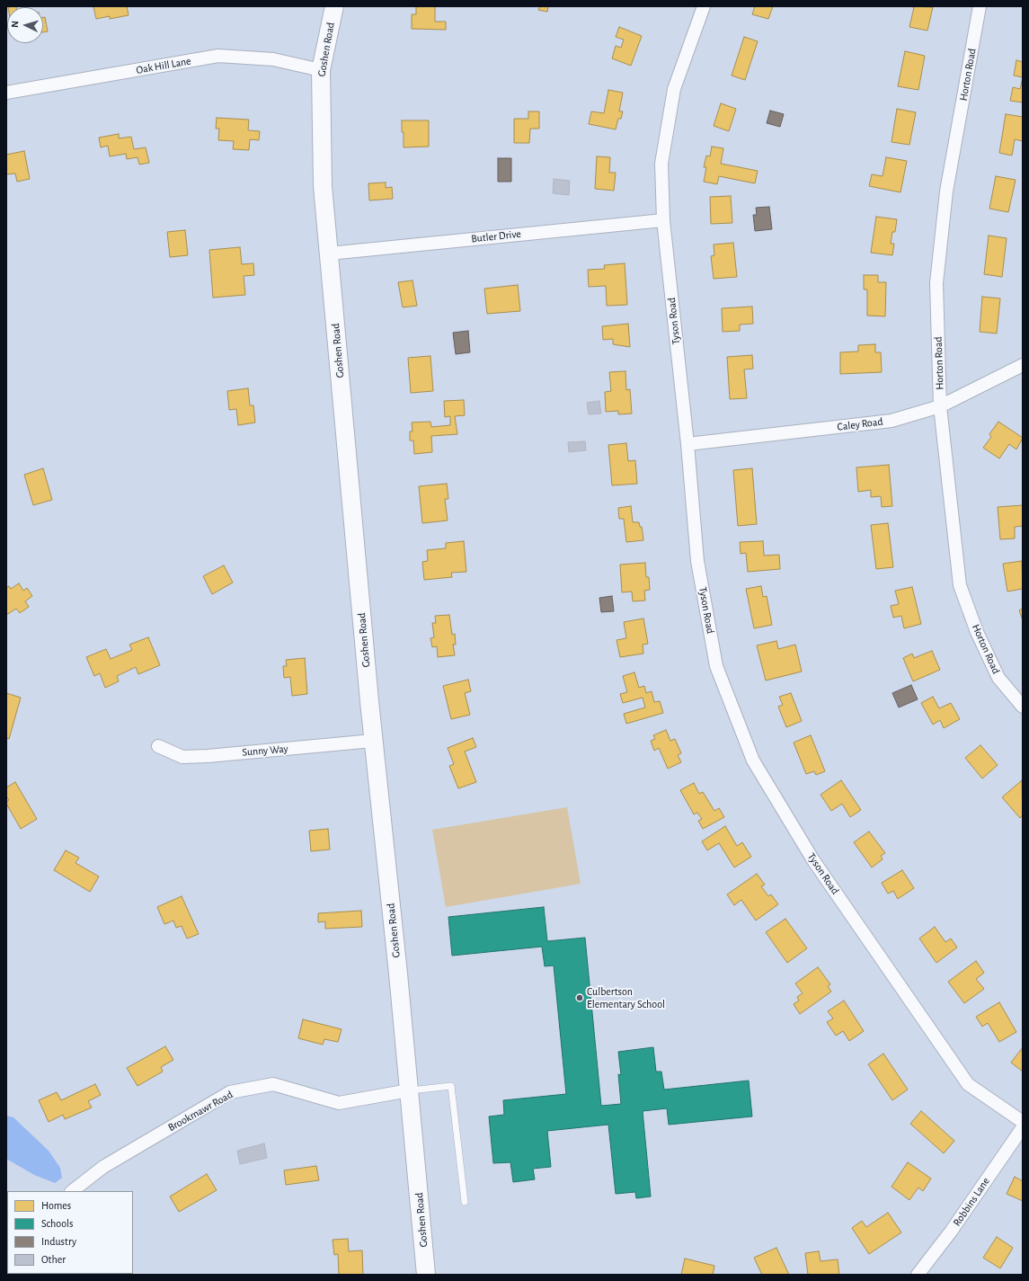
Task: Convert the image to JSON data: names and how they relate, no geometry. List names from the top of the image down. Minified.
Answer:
{"streets":{"street":["Goshen Road","Oak Hill Lane","Horton Road","Butler Drive","Tyson Road","Caley Road","Sunny Way","Brookmawr Road","Robbins Lane"]},"crossings":[["Goshen Road","Oak Hill Lane"],["Goshen Road","Butler Drive"],["Goshen Road","Sunny Way"],["Goshen Road","Brookmawr Road"],["Horton Road","Caley Road"],["Butler Drive","Tyson Road"],["Tyson Road","Caley Road"]],"places":["Culbertson Elementary School"],"legend":["Homes","Schools","Industry","Other"],"north":"left"}
